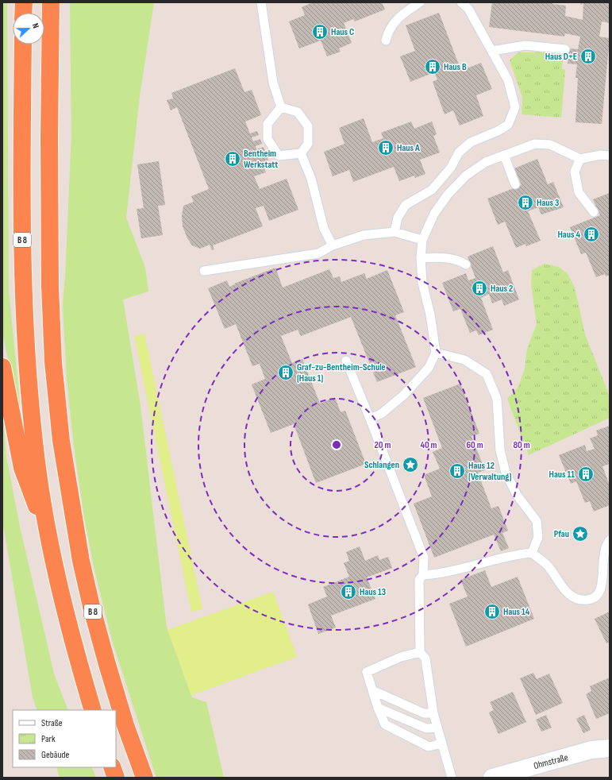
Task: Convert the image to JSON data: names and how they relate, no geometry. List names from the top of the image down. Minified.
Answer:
{"streets":{"highway":["B 8"],"street":["Ohmstraße"]},"places":{"building":["Haus C","Haus D+E","Haus B","Haus A","Bentheim Werkstatt","Haus 3","Haus 4","Haus 2","Graf-zu-Bentheim-Schule (Haus 1)","Haus 12 (Verwaltung)","Haus 11","Haus 13","Haus 14"],"place":["Schlangen","Pfau"]},"legend":["Straße","Park","Gebäude"],"north":"right","rings":["20 m","40 m","60 m","80 m"]}
